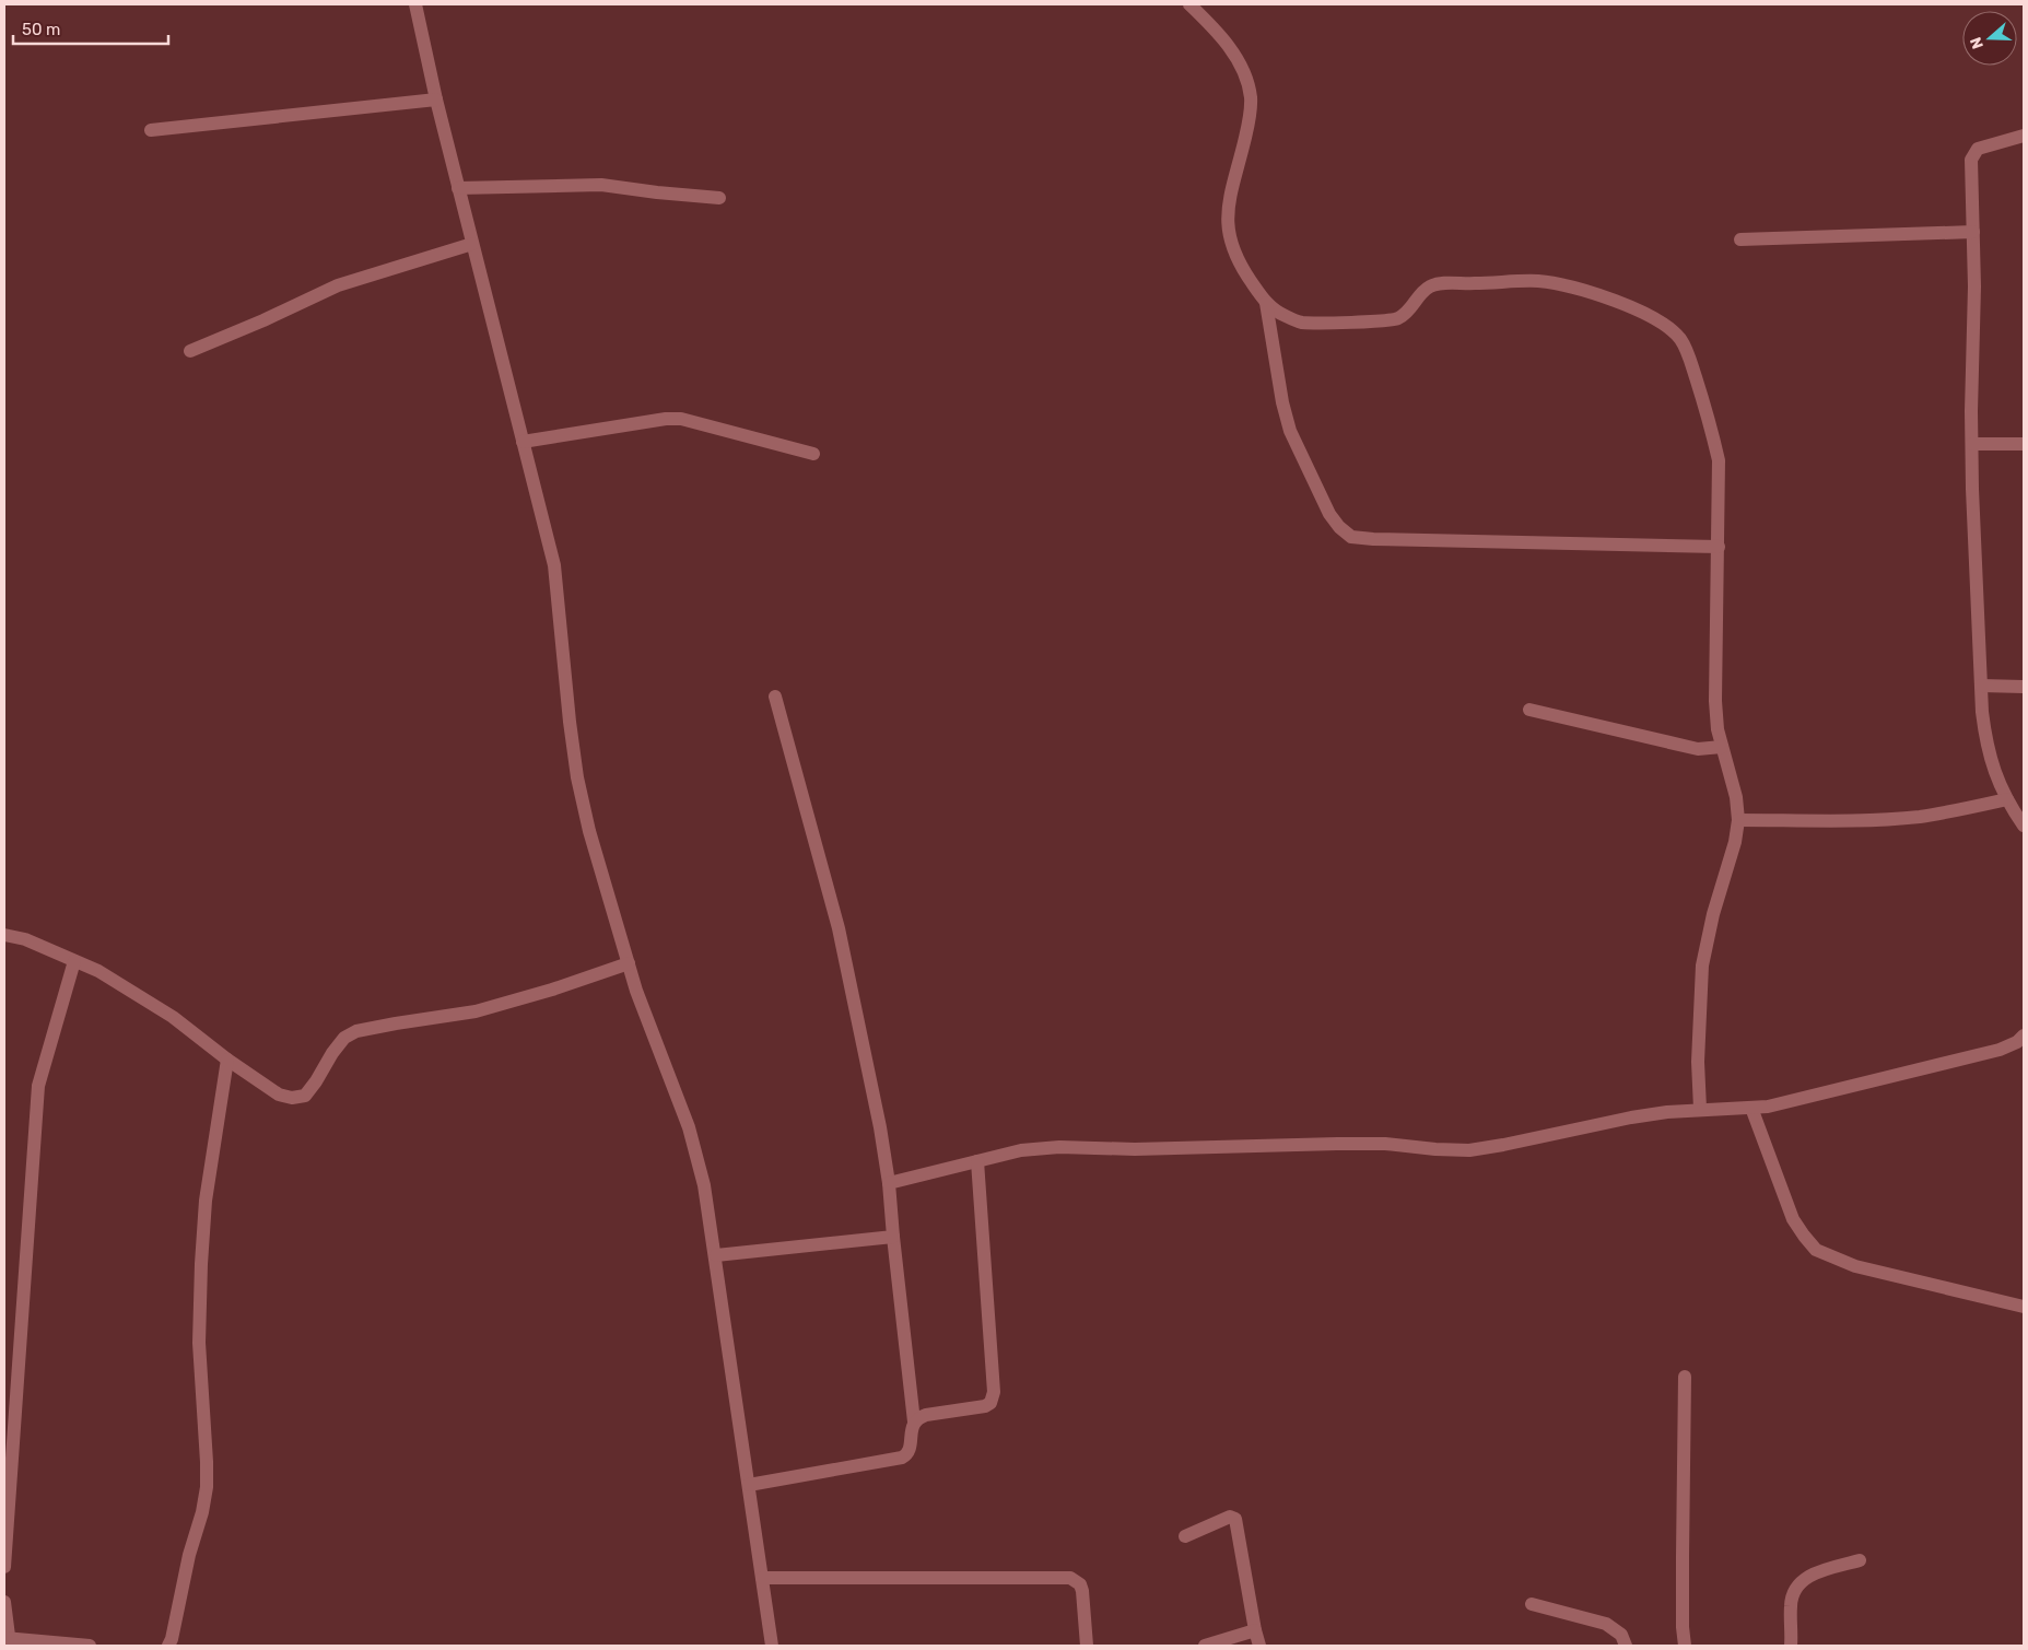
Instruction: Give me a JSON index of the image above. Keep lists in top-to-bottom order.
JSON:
{
  "scale_bar": "50 m",
  "north": "left"
}
